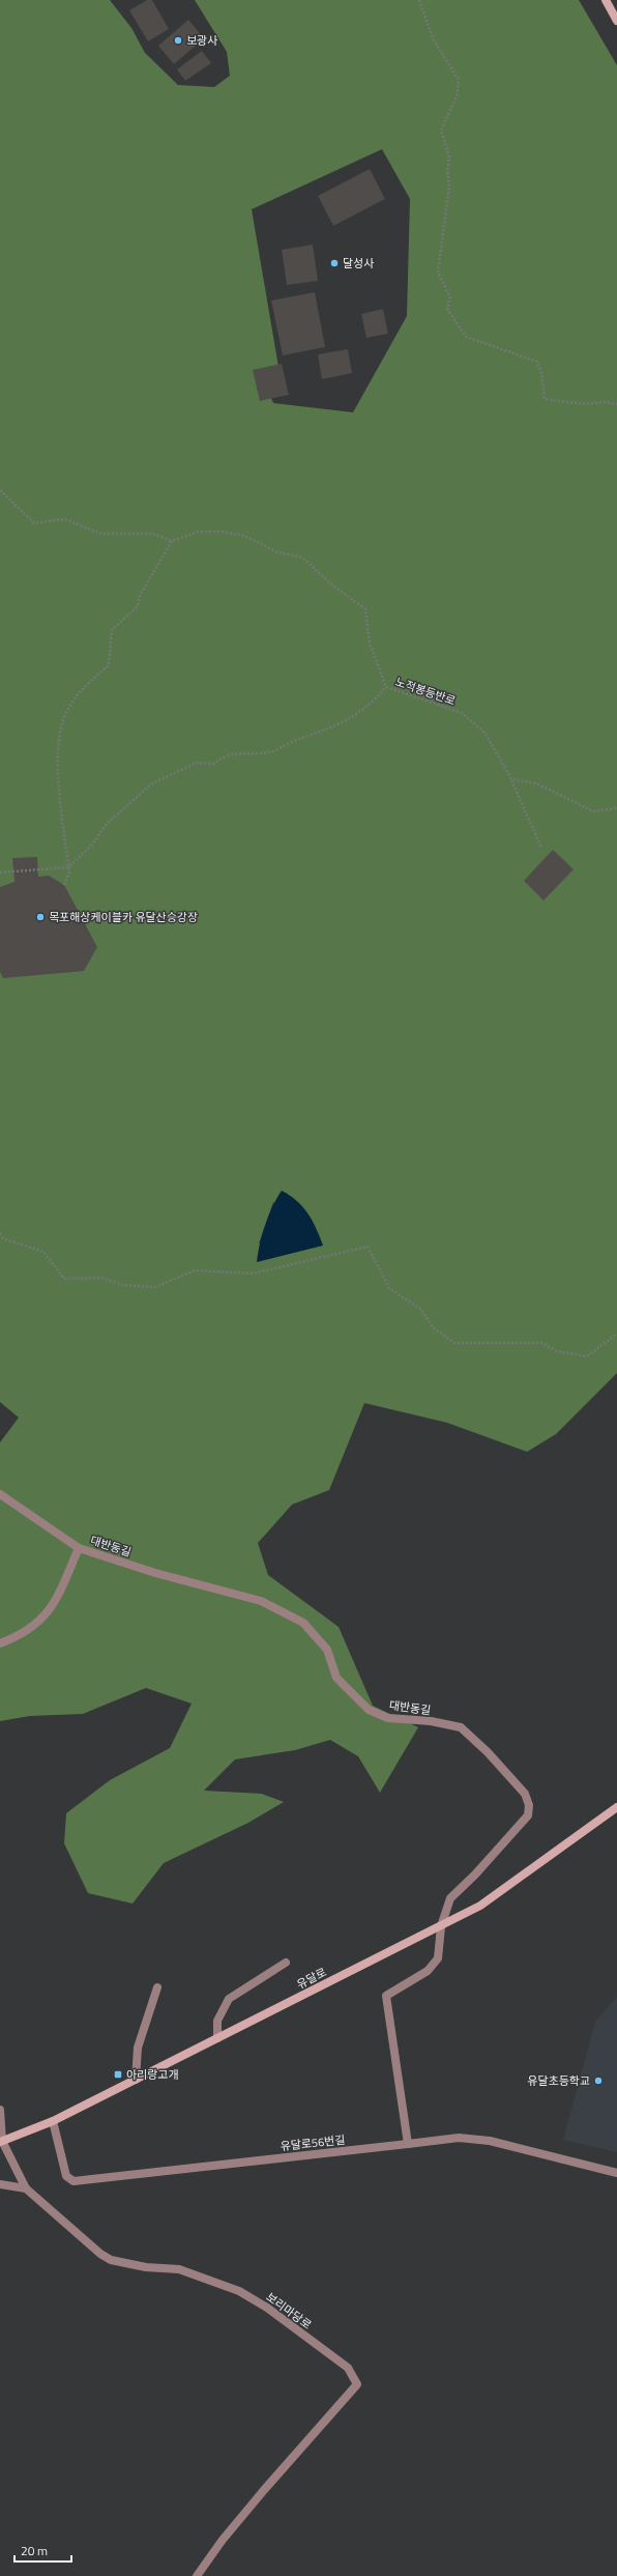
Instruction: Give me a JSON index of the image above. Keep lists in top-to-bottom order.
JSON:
{
  "streets": {
    "street": [
      "대반동길",
      "유달로",
      "유달로56번길",
      "보리마당로"
    ],
    "path": ["노적봉등반로"]
  },
  "crossings": [
    ["대반동길", "유달로"],
    ["유달로", "유달로56번길"],
    ["유달로", "보리마당로"]
  ],
  "places": {
    "other": [
      "보광사",
      "달성사",
      "목포해상케이블카 유달산승강장",
      "유달초등학교"
    ],
    "transit": ["아리랑고개"]
  },
  "scale_bar": "20 m"
}
